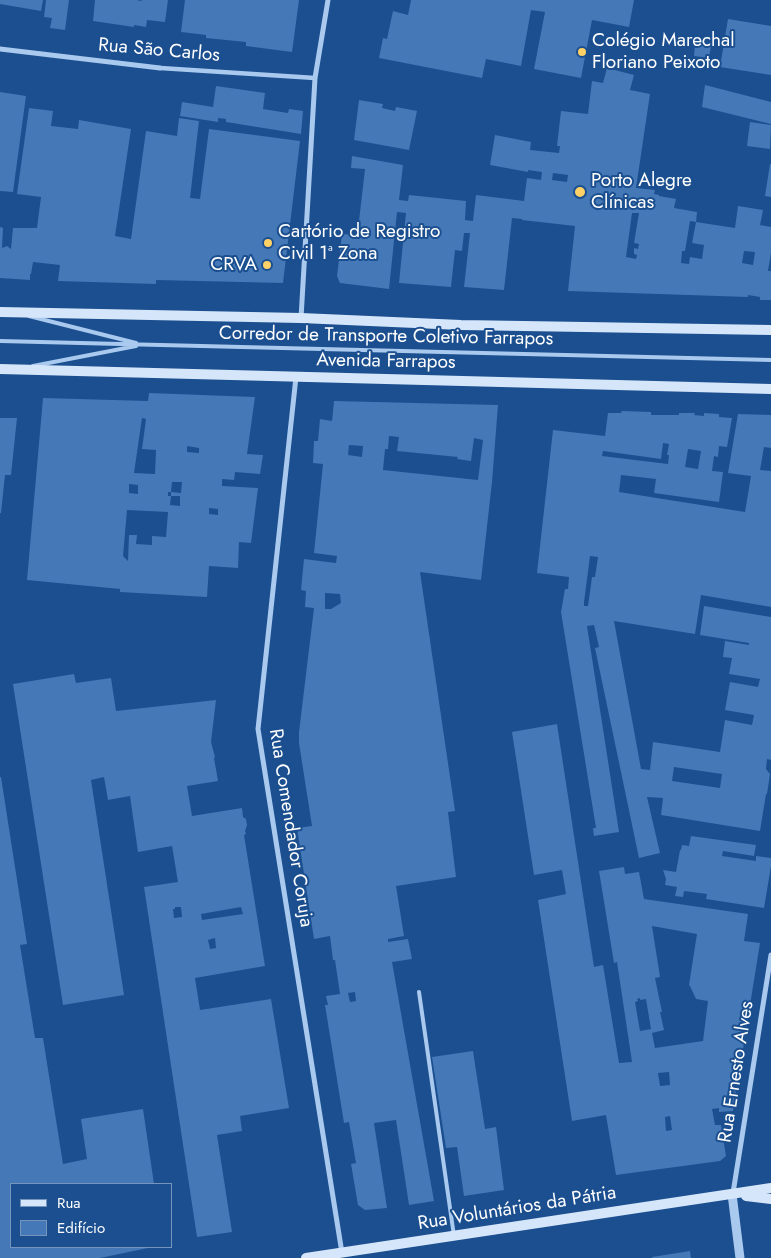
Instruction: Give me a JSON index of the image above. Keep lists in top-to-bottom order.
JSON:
{
  "streets": {
    "main road": ["Avenida Farrapos", "Rua Voluntários da Pátria"],
    "street": ["Rua São Carlos", "Rua Comendador Coruja", "Rua Ernesto Alves"],
    "lane": ["Corredor de Transporte Coletivo Farrapos"]
  },
  "crossings": [
    ["Avenida Farrapos", "Rua Comendador Coruja"],
    ["Rua Comendador Coruja", "Rua Voluntários da Pátria"],
    ["Rua Ernesto Alves", "Rua Voluntários da Pátria"]
  ],
  "places": [
    "Colégio Marechal Floriano Peixoto",
    "Porto Alegre Clínicas",
    "Cartório de Registro Civil 1ª Zona",
    "CRVA"
  ],
  "legend": ["Rua", "Edifício"]
}
